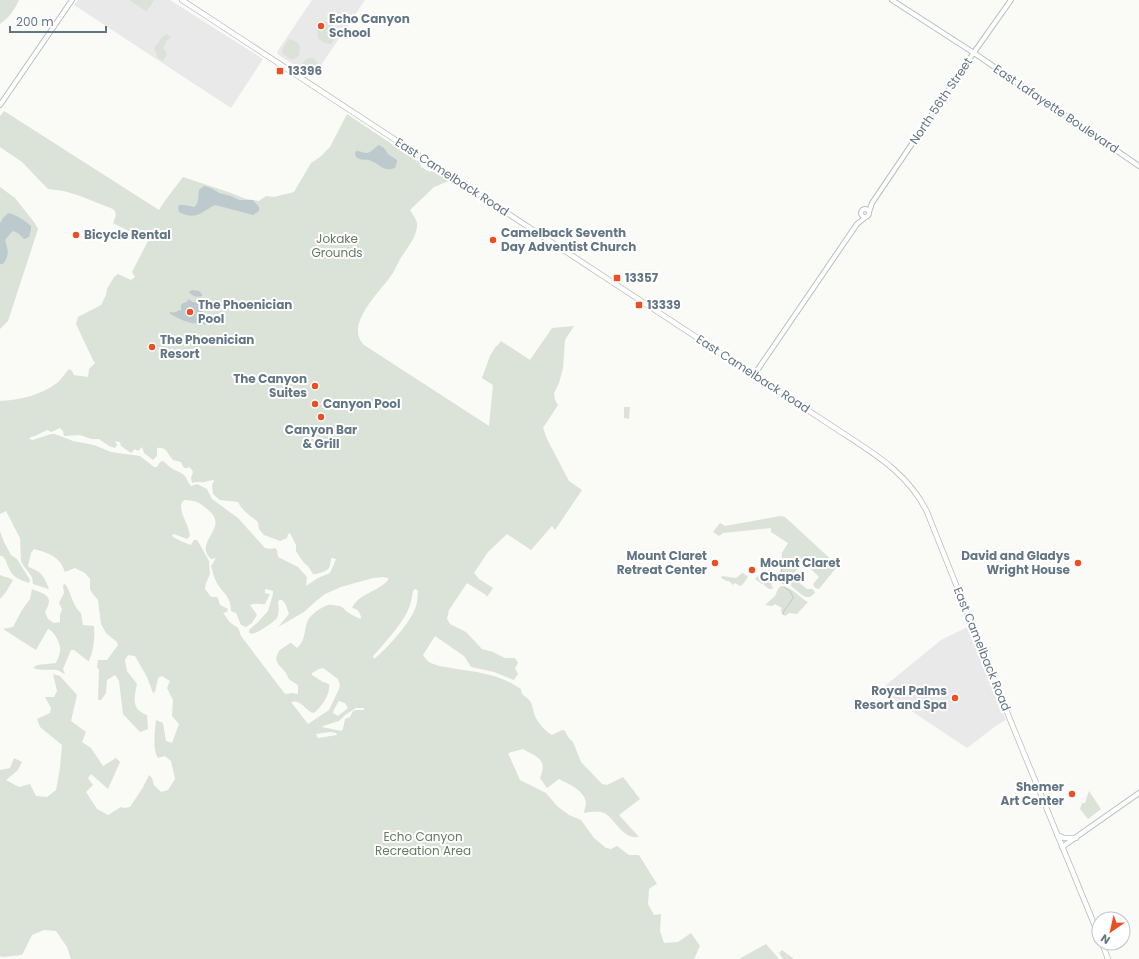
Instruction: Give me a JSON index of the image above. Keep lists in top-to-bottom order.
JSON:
{
  "streets": {
    "main road": ["East Camelback Road"],
    "street": ["North 56th Street", "East Lafayette Boulevard"]
  },
  "crossings": [
    ["North 56th Street", "East Lafayette Boulevard"],
    ["North 56th Street", "East Camelback Road"]
  ],
  "parks": ["Jokake Grounds", "Echo Canyon Recreation Area"],
  "places": {
    "other": [
      "Echo Canyon School",
      "Bicycle Rental",
      "Camelback Seventh Day Adventist Church",
      "The Phoenician Pool",
      "The Phoenician Resort",
      "The Canyon Suites",
      "Canyon Pool",
      "Canyon Bar & Grill",
      "Mount Claret Retreat Center",
      "David and Gladys Wright House",
      "Mount Claret Chapel",
      "Royal Palms Resort and Spa",
      "Shemer Art Center"
    ],
    "transit": ["13396", "13357", "13339"]
  },
  "scale_bar": "200 m",
  "north": "bottom left"
}
